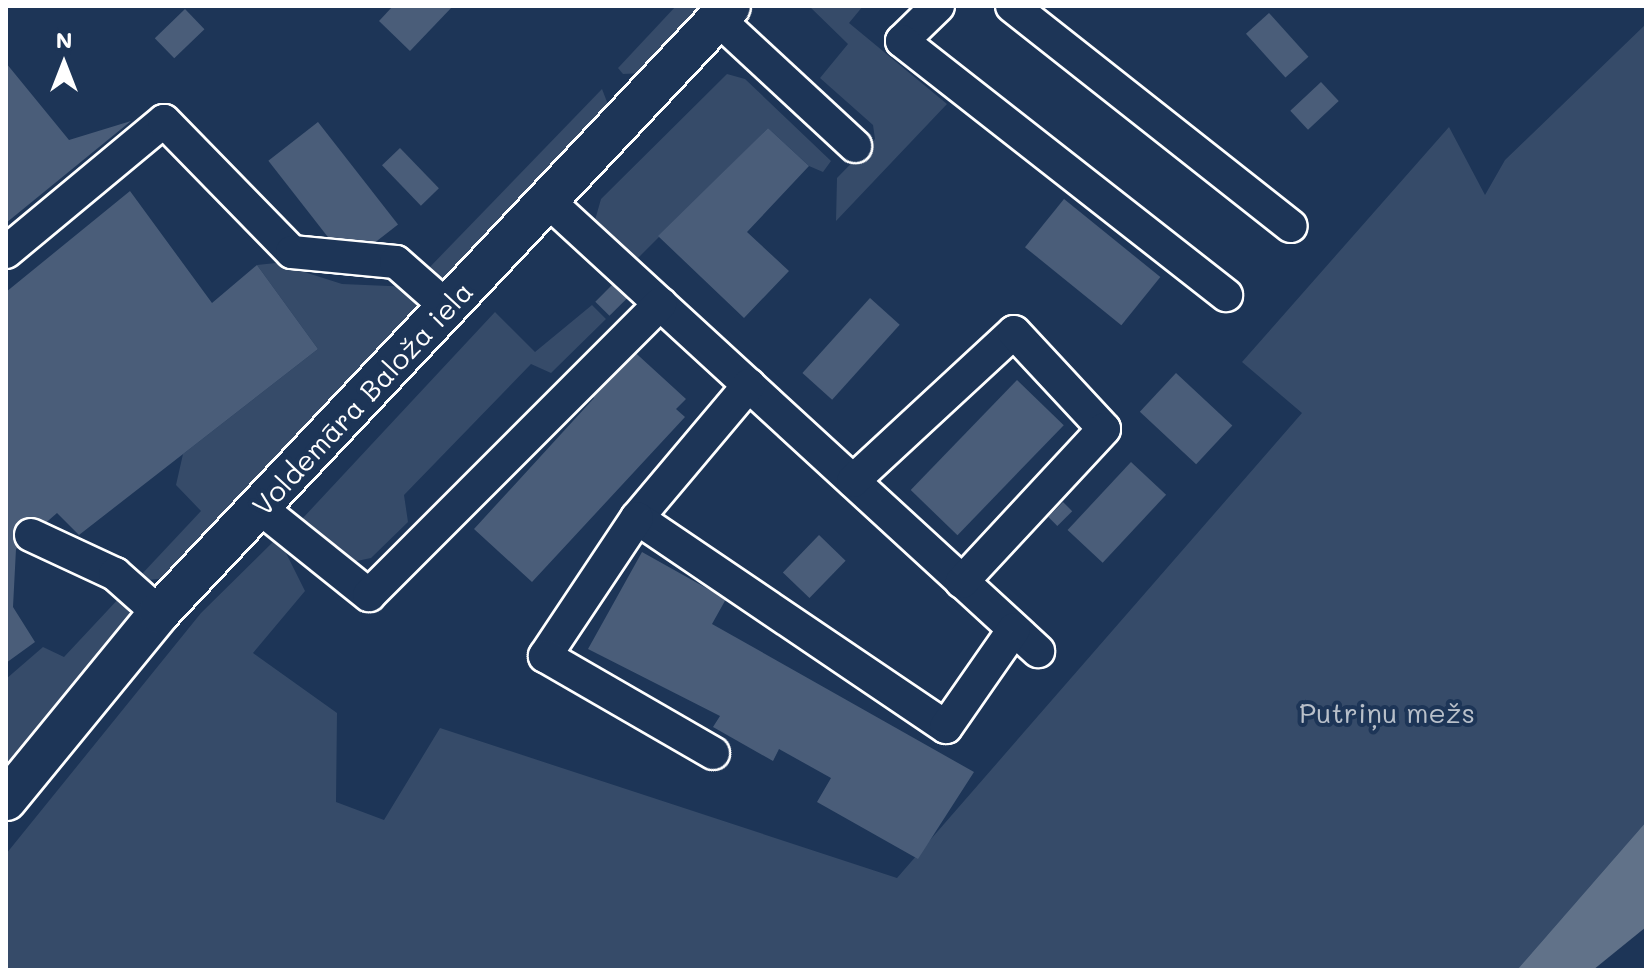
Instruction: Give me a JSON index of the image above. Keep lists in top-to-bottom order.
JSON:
{
  "streets": {
    "main road": ["Voldemāra Baloža iela"]
  },
  "parks": ["Putriņu mežs"],
  "north": "top"
}
